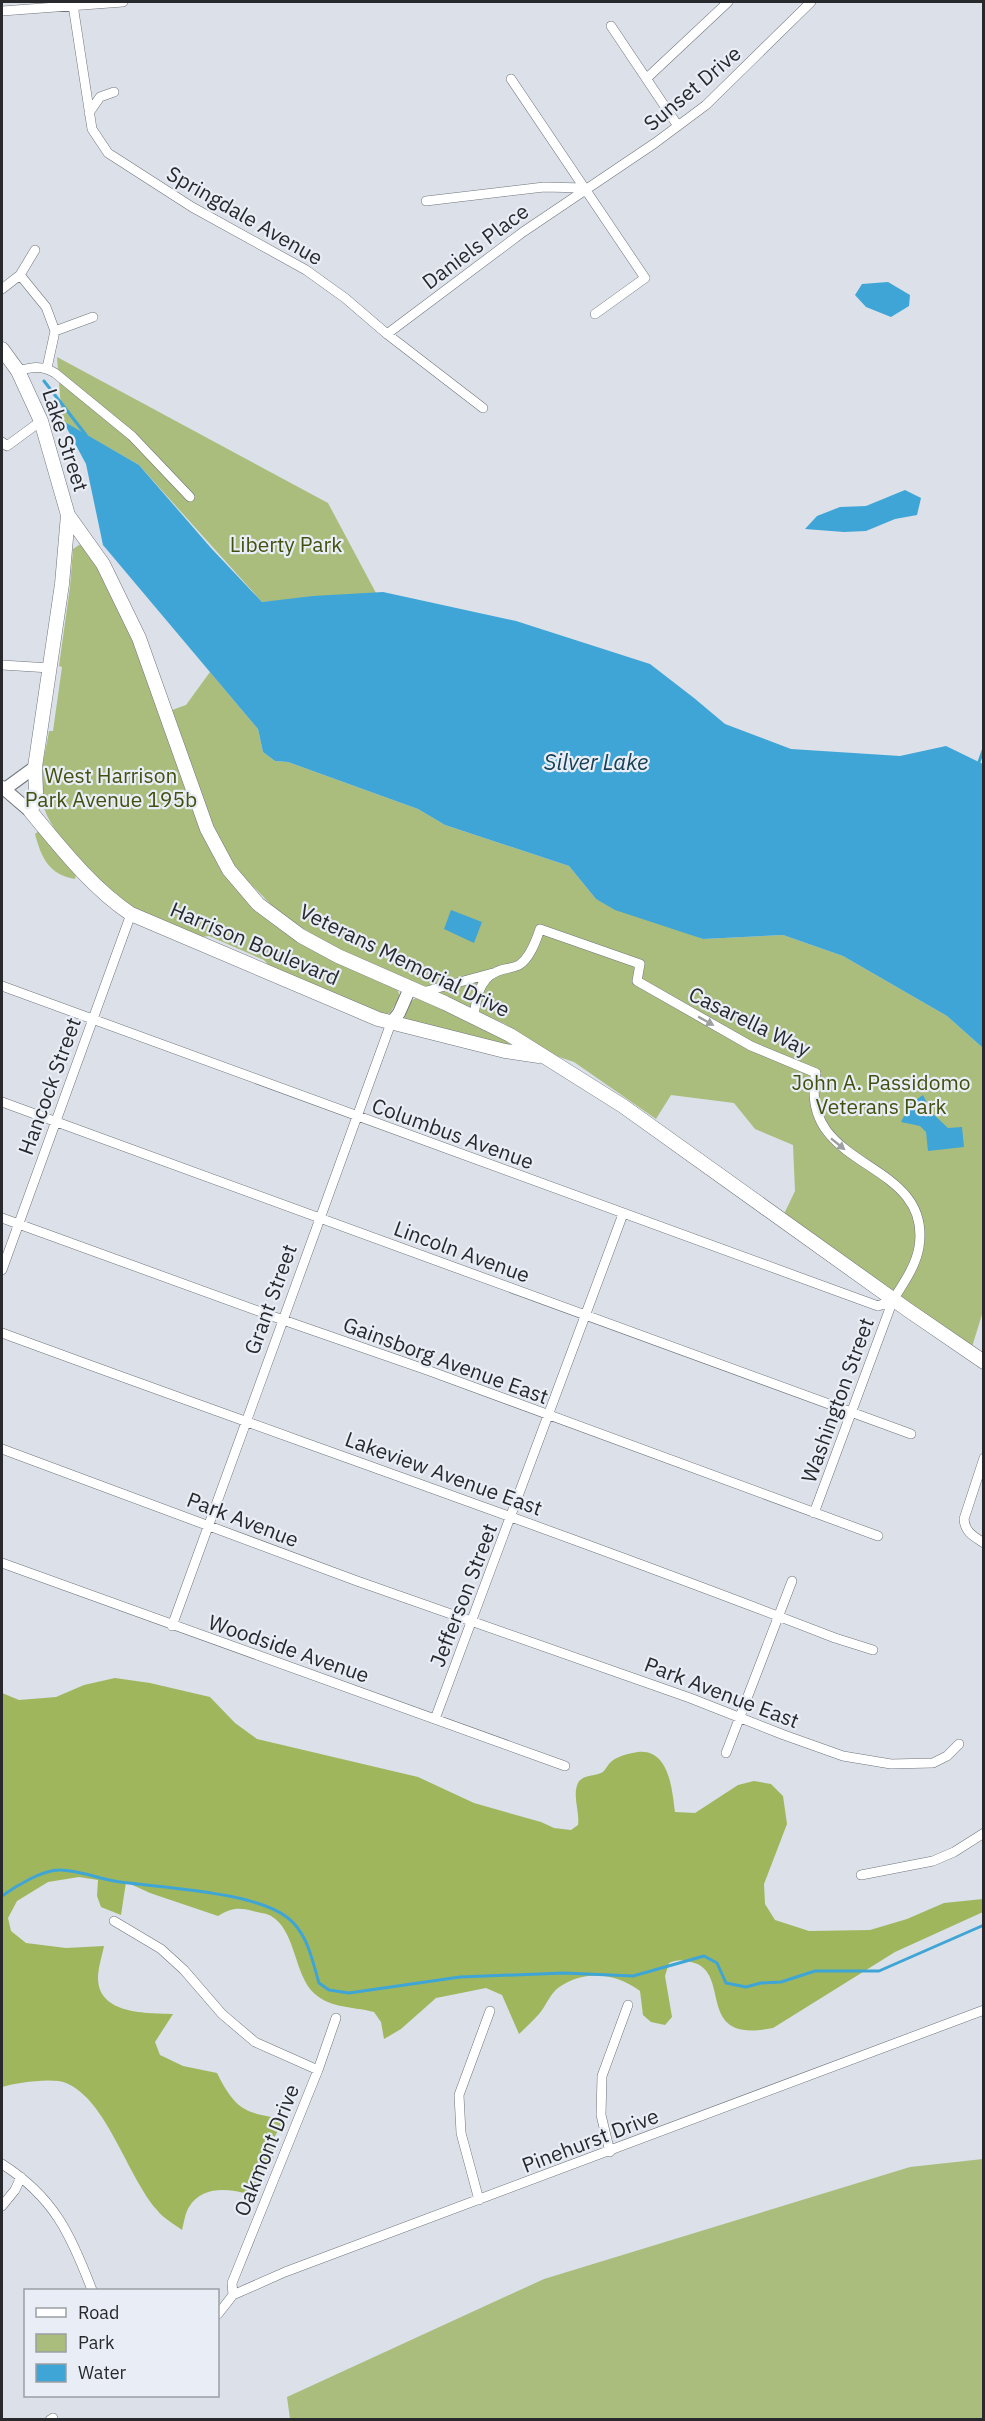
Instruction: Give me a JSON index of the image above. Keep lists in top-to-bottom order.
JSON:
{
  "streets": {
    "main road": ["Lake Street", "Harrison Boulevard", "Veterans Memorial Drive"],
    "street": [
      "Sunset Drive",
      "Springdale Avenue",
      "Daniels Place",
      "Casarella Way",
      "Hancock Street",
      "Columbus Avenue",
      "Lincoln Avenue",
      "Grant Street",
      "Gainsborg Avenue East",
      "Washington Street",
      "Lakeview Avenue East",
      "Park Avenue",
      "Jefferson Street",
      "Woodside Avenue",
      "Park Avenue East",
      "Pinehurst Drive",
      "Oakmont Drive"
    ]
  },
  "crossings": [
    ["Sunset Drive", "Daniels Place"],
    ["Springdale Avenue", "Daniels Place"],
    ["Lake Street", "Veterans Memorial Drive"],
    ["Harrison Boulevard", "Veterans Memorial Drive"],
    ["Harrison Boulevard", "Hancock Street"],
    ["Harrison Boulevard", "Grant Street"],
    ["Veterans Memorial Drive", "Casarella Way"],
    ["Veterans Memorial Drive", "Columbus Avenue"],
    ["Veterans Memorial Drive", "Grant Street"],
    ["Veterans Memorial Drive", "Washington Street"],
    ["Casarella Way", "Columbus Avenue"],
    ["Casarella Way", "Washington Street"],
    ["Hancock Street", "Columbus Avenue"],
    ["Hancock Street", "Lincoln Avenue"],
    ["Hancock Street", "Gainsborg Avenue East"],
    ["Columbus Avenue", "Grant Street"],
    ["Columbus Avenue", "Washington Street"],
    ["Columbus Avenue", "Jefferson Street"],
    ["Lincoln Avenue", "Grant Street"],
    ["Lincoln Avenue", "Washington Street"],
    ["Lincoln Avenue", "Jefferson Street"],
    ["Grant Street", "Gainsborg Avenue East"],
    ["Grant Street", "Lakeview Avenue East"],
    ["Grant Street", "Park Avenue"],
    ["Grant Street", "Woodside Avenue"],
    ["Gainsborg Avenue East", "Washington Street"],
    ["Gainsborg Avenue East", "Jefferson Street"],
    ["Lakeview Avenue East", "Jefferson Street"],
    ["Park Avenue", "Jefferson Street"],
    ["Park Avenue", "Park Avenue East"],
    ["Jefferson Street", "Woodside Avenue"],
    ["Jefferson Street", "Park Avenue East"],
    ["Pinehurst Drive", "Oakmont Drive"]
  ],
  "water": ["Silver Lake"],
  "parks": ["Liberty Park", "West Harrison Park Avenue 195b", "John A. Passidomo Veterans Park"],
  "legend": ["Road", "Park", "Water"]
}
